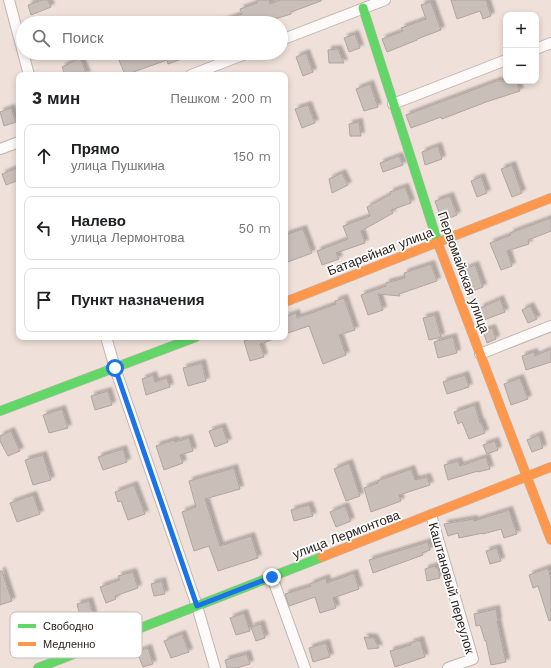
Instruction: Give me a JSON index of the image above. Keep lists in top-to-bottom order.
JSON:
{
  "streets": {
    "street": [
      "Батарейная улица",
      "Первомайская улица",
      "улица Лермонтова",
      "Каштановый переулок"
    ]
  },
  "crossings": [
    ["Батарейная улица", "Первомайская улица"],
    ["Первомайская улица", "улица Лермонтова"],
    ["улица Лермонтова", "Каштановый переулок"]
  ],
  "legend": ["Свободно", "Медленно"],
  "page": {
    "map_buttons": ["+", "−"],
    "search": "Поиск",
    "heading": ["3 мин", "Пешком · 200 m"],
    "list": [
      ["Прямо", "улица Пушкина", "150 m"],
      ["Налево", "улица Лермонтова", "50 m"],
      "Пункт назначения"
    ]
  }
}
